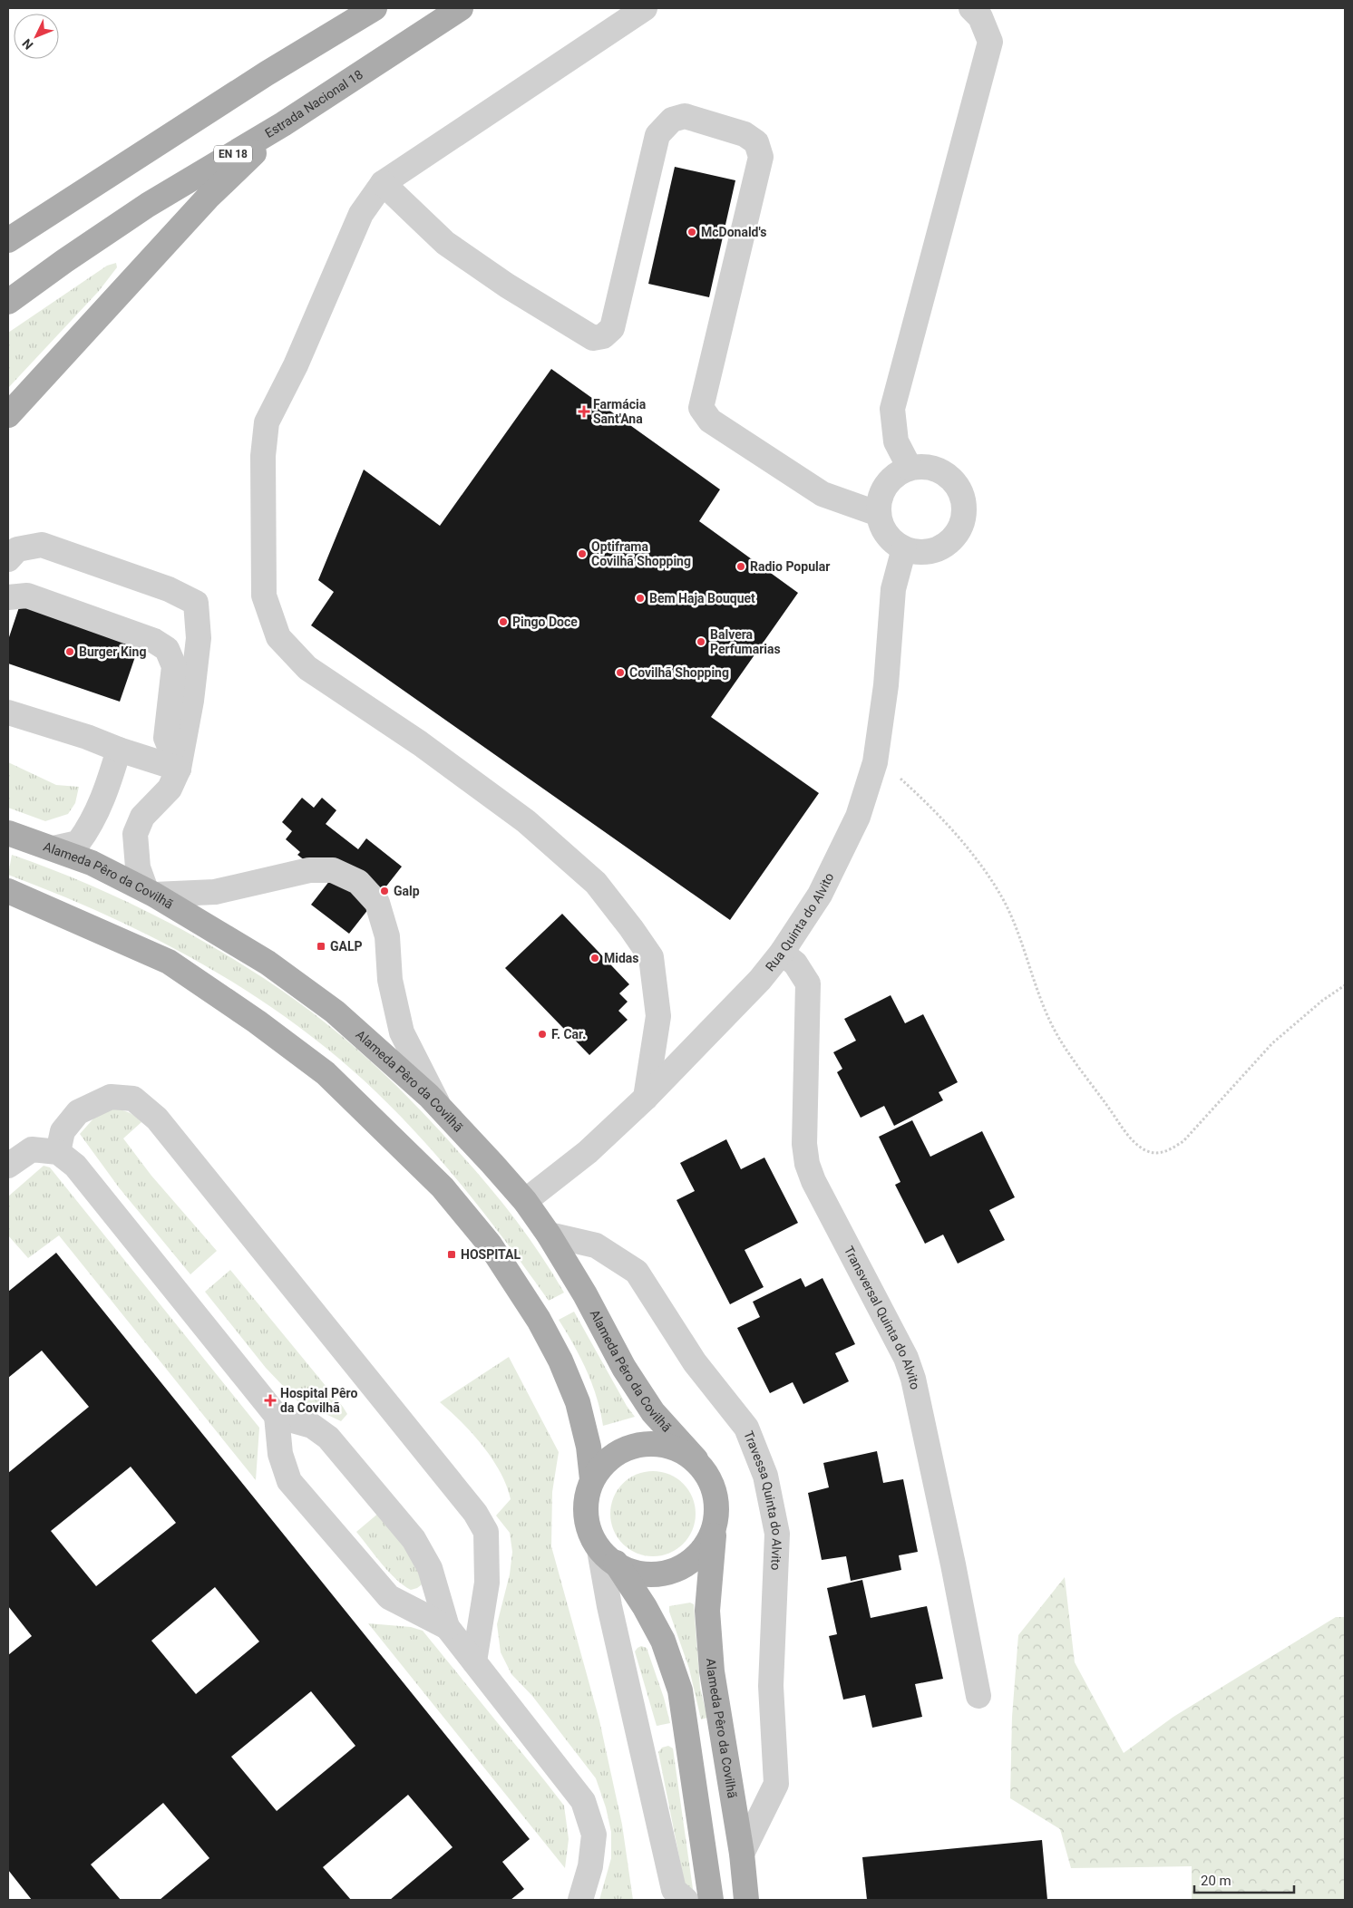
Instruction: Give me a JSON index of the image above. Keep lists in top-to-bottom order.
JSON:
{
  "streets": {
    "main road": ["Estrada Nacional 18", "EN 18", "Alameda Pêro da Covilhã"],
    "street": ["Rua Quinta do Alvito", "Transversal Quinta do Alvito", "Travessa Quinta do Alvito"]
  },
  "crossings": [
    ["Alameda Pêro da Covilhã", "Rua Quinta do Alvito"],
    ["Alameda Pêro da Covilhã", "Travessa Quinta do Alvito"],
    ["Rua Quinta do Alvito", "Transversal Quinta do Alvito"]
  ],
  "places": {
    "other": [
      "McDonald's",
      "Optiframa Covilhã Shopping",
      "Radio Popular",
      "Bem Haja Bouquet",
      "Pingo Doce",
      "Balvera Perfumarias",
      "Burger King",
      "Covilhã Shopping",
      "Galp",
      "Midas",
      "F. Car."
    ],
    "health": ["Farmácia Sant'Ana", "Hospital Pêro da Covilhã"],
    "transit": ["GALP", "HOSPITAL"]
  },
  "scale_bar": "20 m",
  "north": "bottom left"
}
